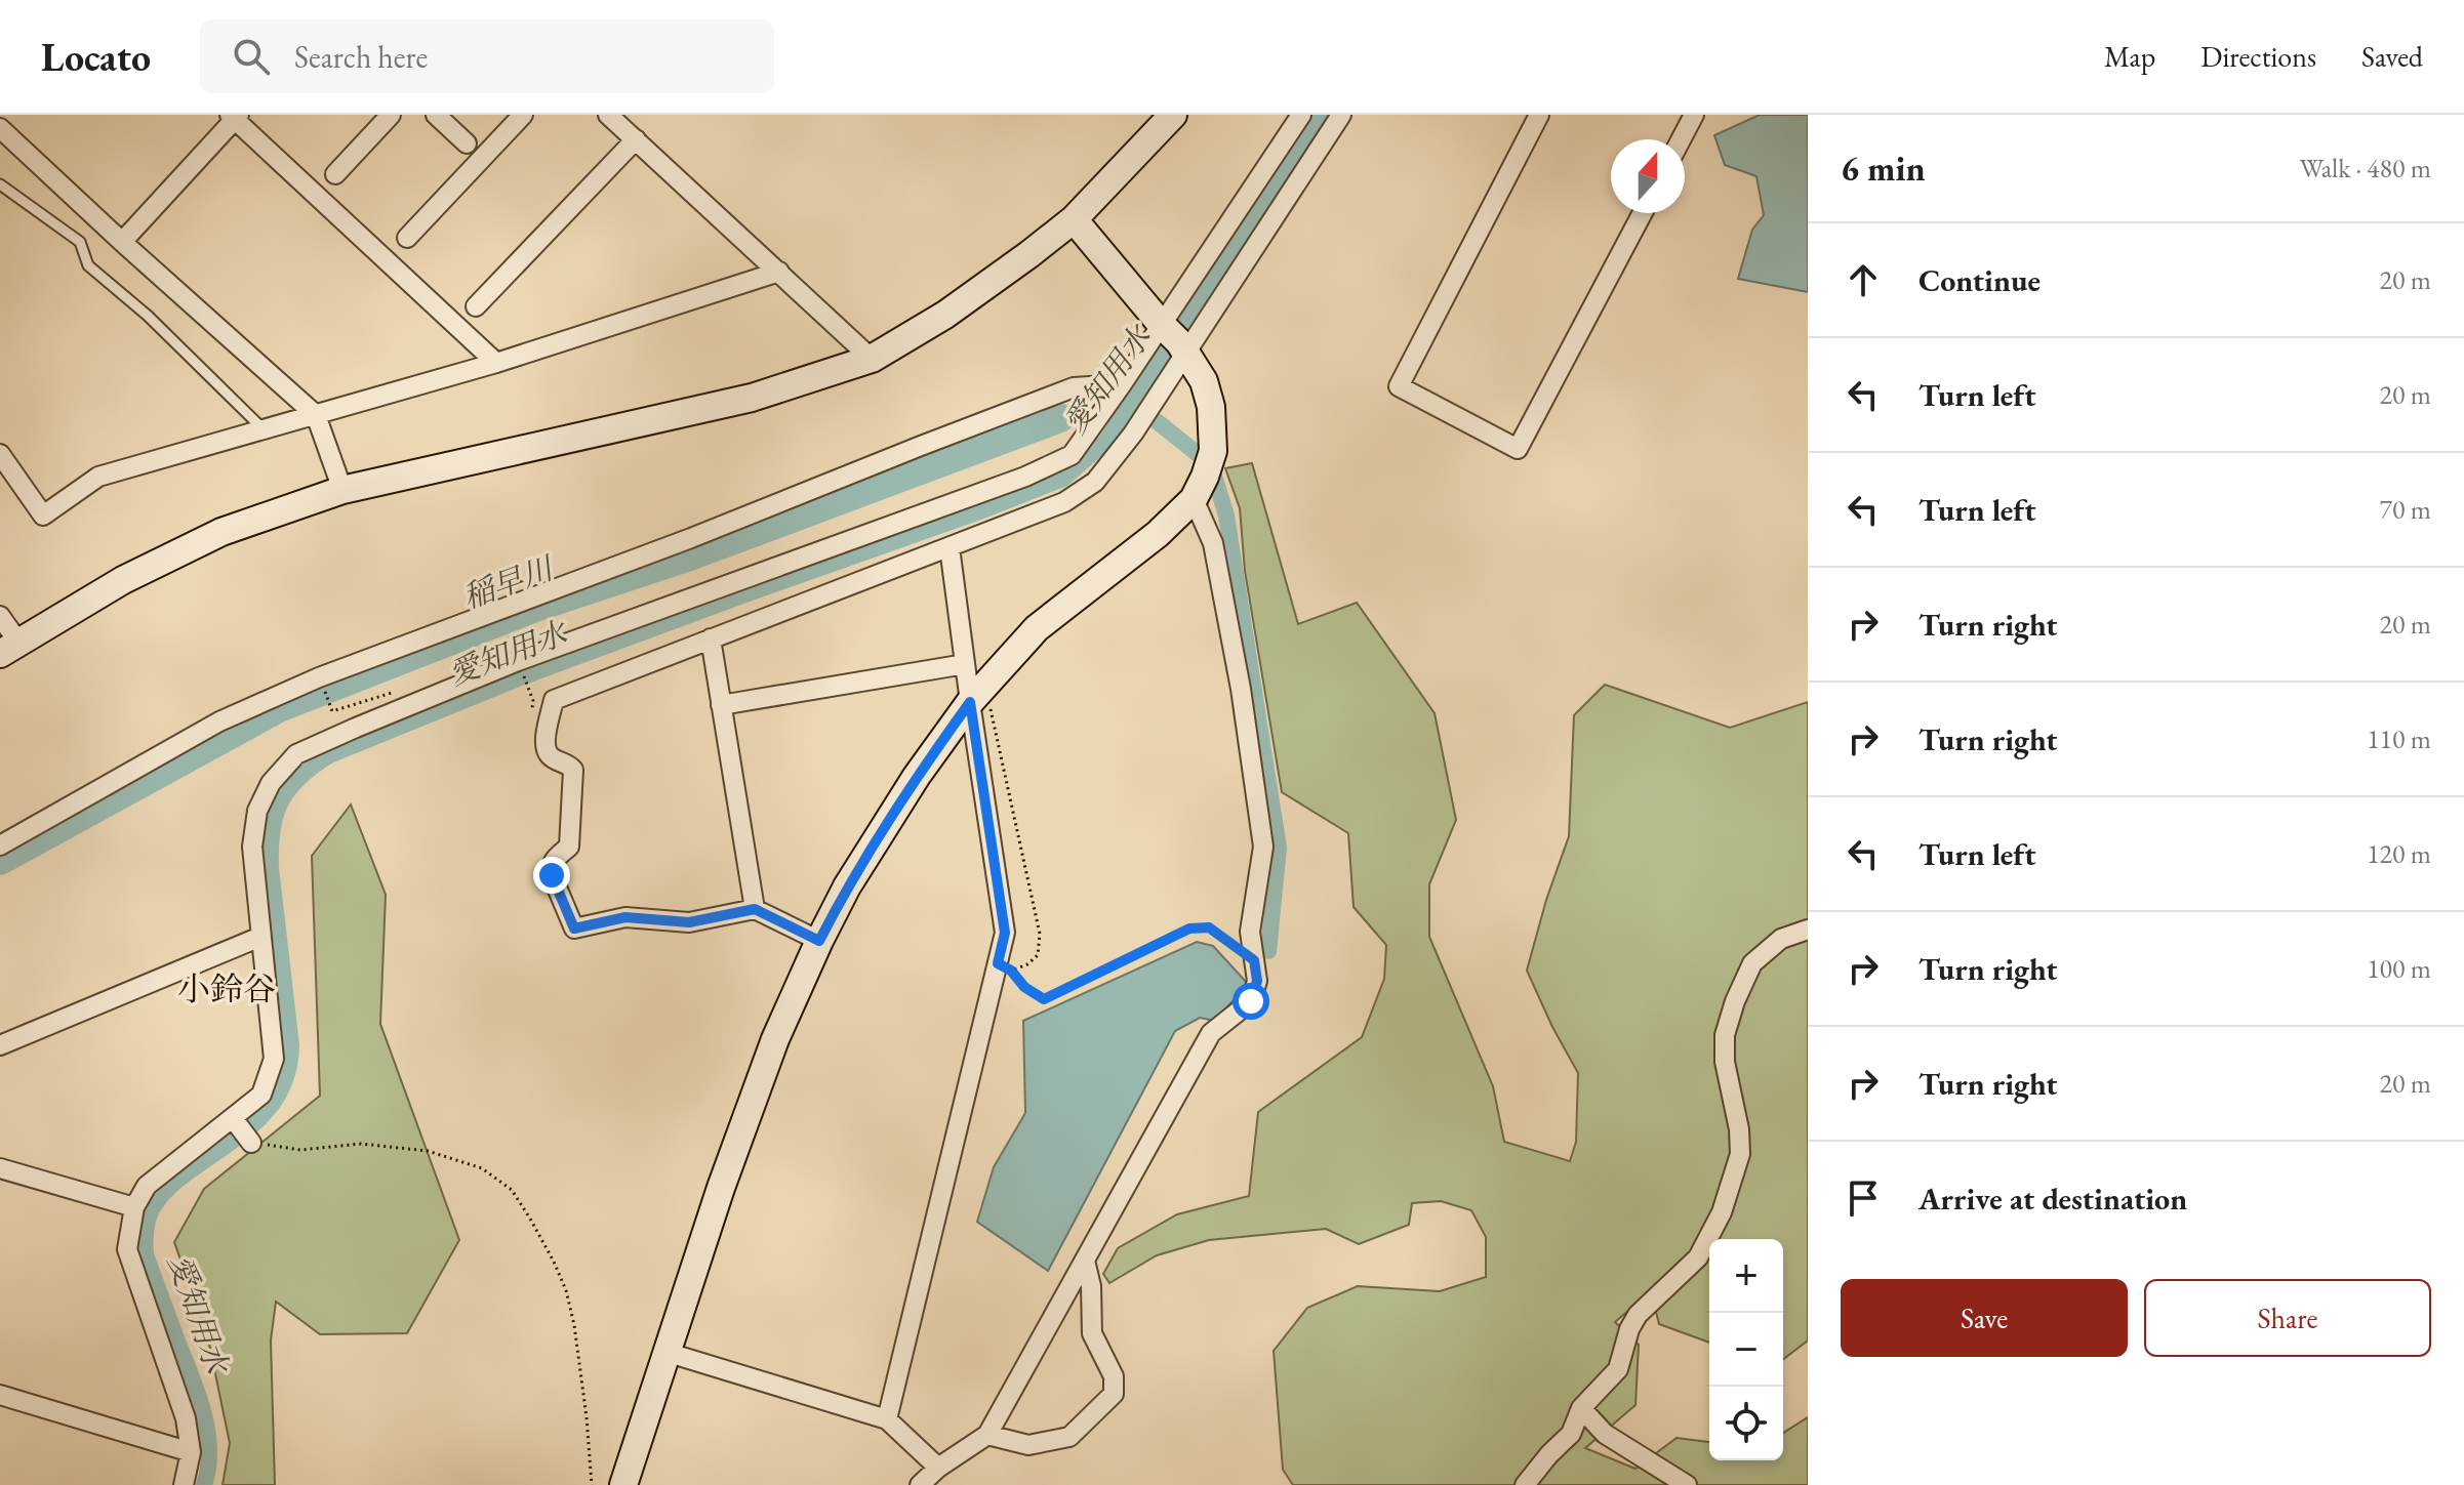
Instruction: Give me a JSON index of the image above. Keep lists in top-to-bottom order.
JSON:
{
  "districts": ["小鈴谷"],
  "water": ["愛知用水", "稲早川"],
  "north": "top",
  "page": {
    "header": "Locato",
    "search": "Search here",
    "nav": ["Map", "Directions", "Saved"],
    "heading": ["6 min", "Walk · 480 m"],
    "list": [
      ["Continue", "20 m"],
      ["Turn left", "20 m"],
      ["Turn left", "70 m"],
      ["Turn right", "20 m"],
      ["Turn right", "110 m"],
      ["Turn left", "120 m"],
      ["Turn right", "100 m"],
      ["Turn right", "20 m"],
      "Arrive at destination"
    ],
    "map_buttons": ["+", "−"],
    "buttons": ["Save", "Share"]
  }
}
